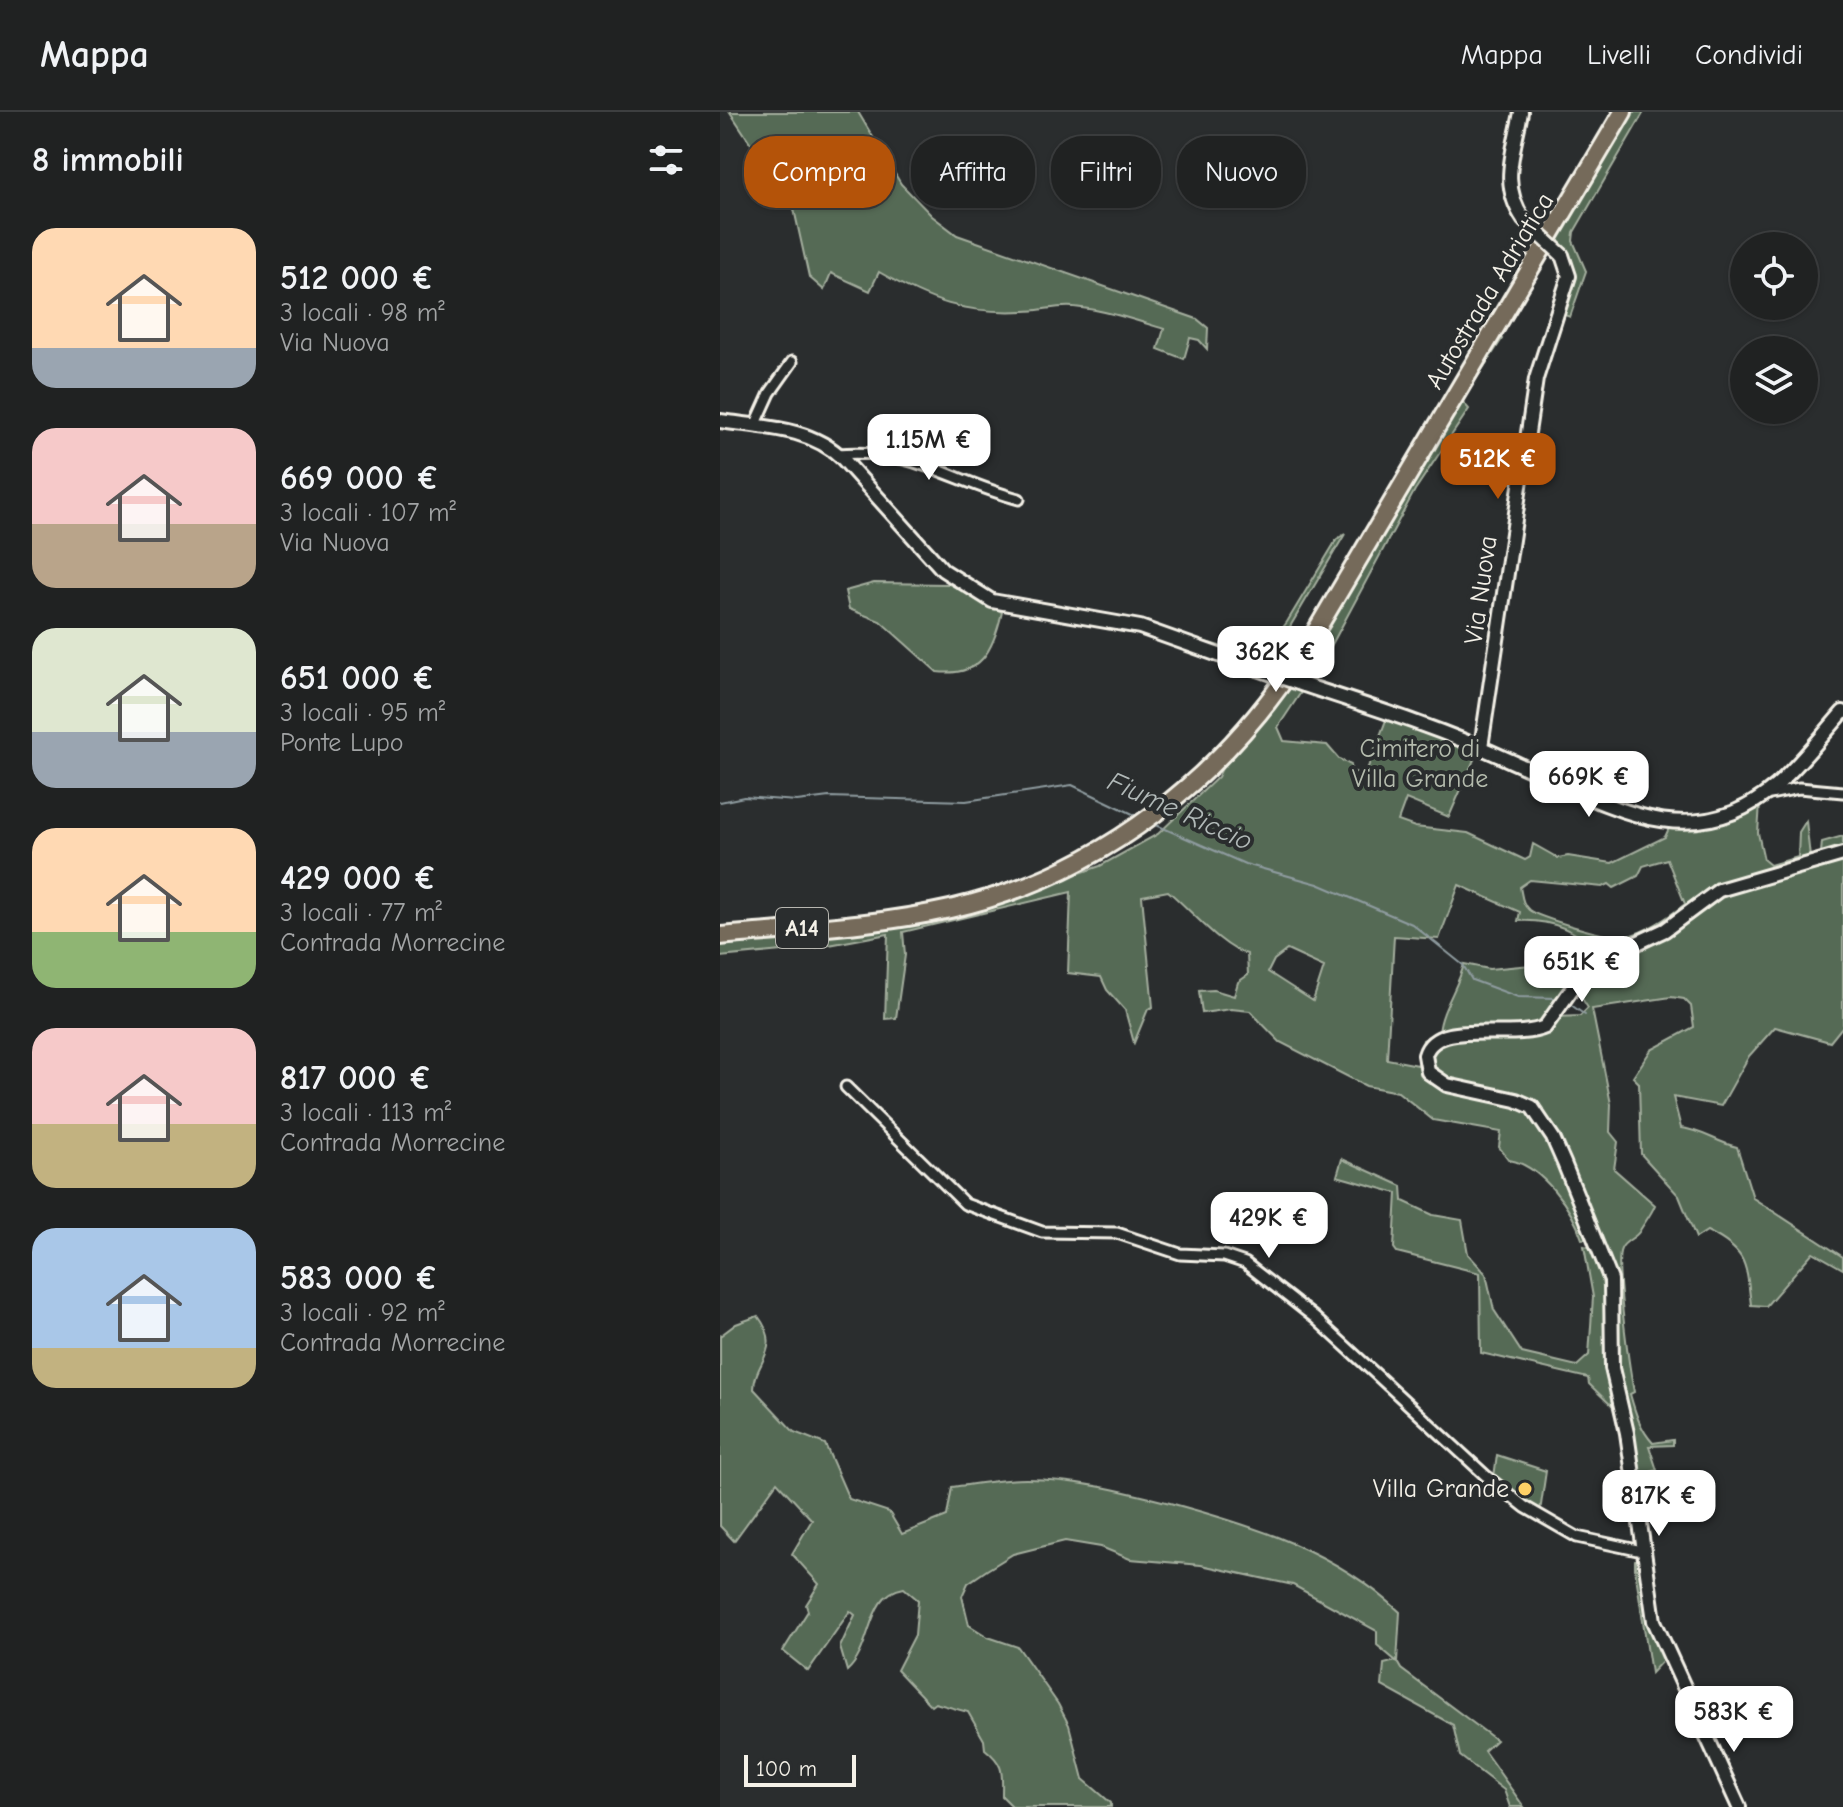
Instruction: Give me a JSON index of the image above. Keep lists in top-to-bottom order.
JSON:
{
  "streets": {
    "highway": ["Autostrada Adriatica", "A14"],
    "street": ["Via Nuova"]
  },
  "water": ["Fiume Riccio"],
  "parks": ["Cimitero di Villa Grande"],
  "places": ["Villa Grande"],
  "scale_bar": "100 m",
  "page": {
    "header": "Mappa",
    "nav": ["Mappa", "Livelli", "Condividi"],
    "heading": "8 immobili",
    "chip": [
      "Compra",
      "Affitta",
      "Filtri",
      "Nuovo"
    ],
    "list": [
      {
        "name": "512 000 €",
        "note": "3 locali · 98 m² · Via Nuova"
      },
      {
        "name": "669 000 €",
        "note": "3 locali · 107 m² · Via Nuova"
      },
      {
        "name": "651 000 €",
        "note": "3 locali · 95 m² · Ponte Lupo"
      },
      {
        "name": "429 000 €",
        "note": "3 locali · 77 m² · Contrada Morrecine"
      },
      {
        "name": "817 000 €",
        "note": "3 locali · 113 m² · Contrada Morrecine"
      },
      {
        "name": "583 000 €",
        "note": "3 locali · 92 m² · Contrada Morrecine"
      }
    ],
    "price": [
      "1.15M €",
      "512K €",
      "362K €",
      "669K €",
      "651K €",
      "429K €",
      "817K €",
      "583K €"
    ],
    "scale": "100 m"
  }
}
